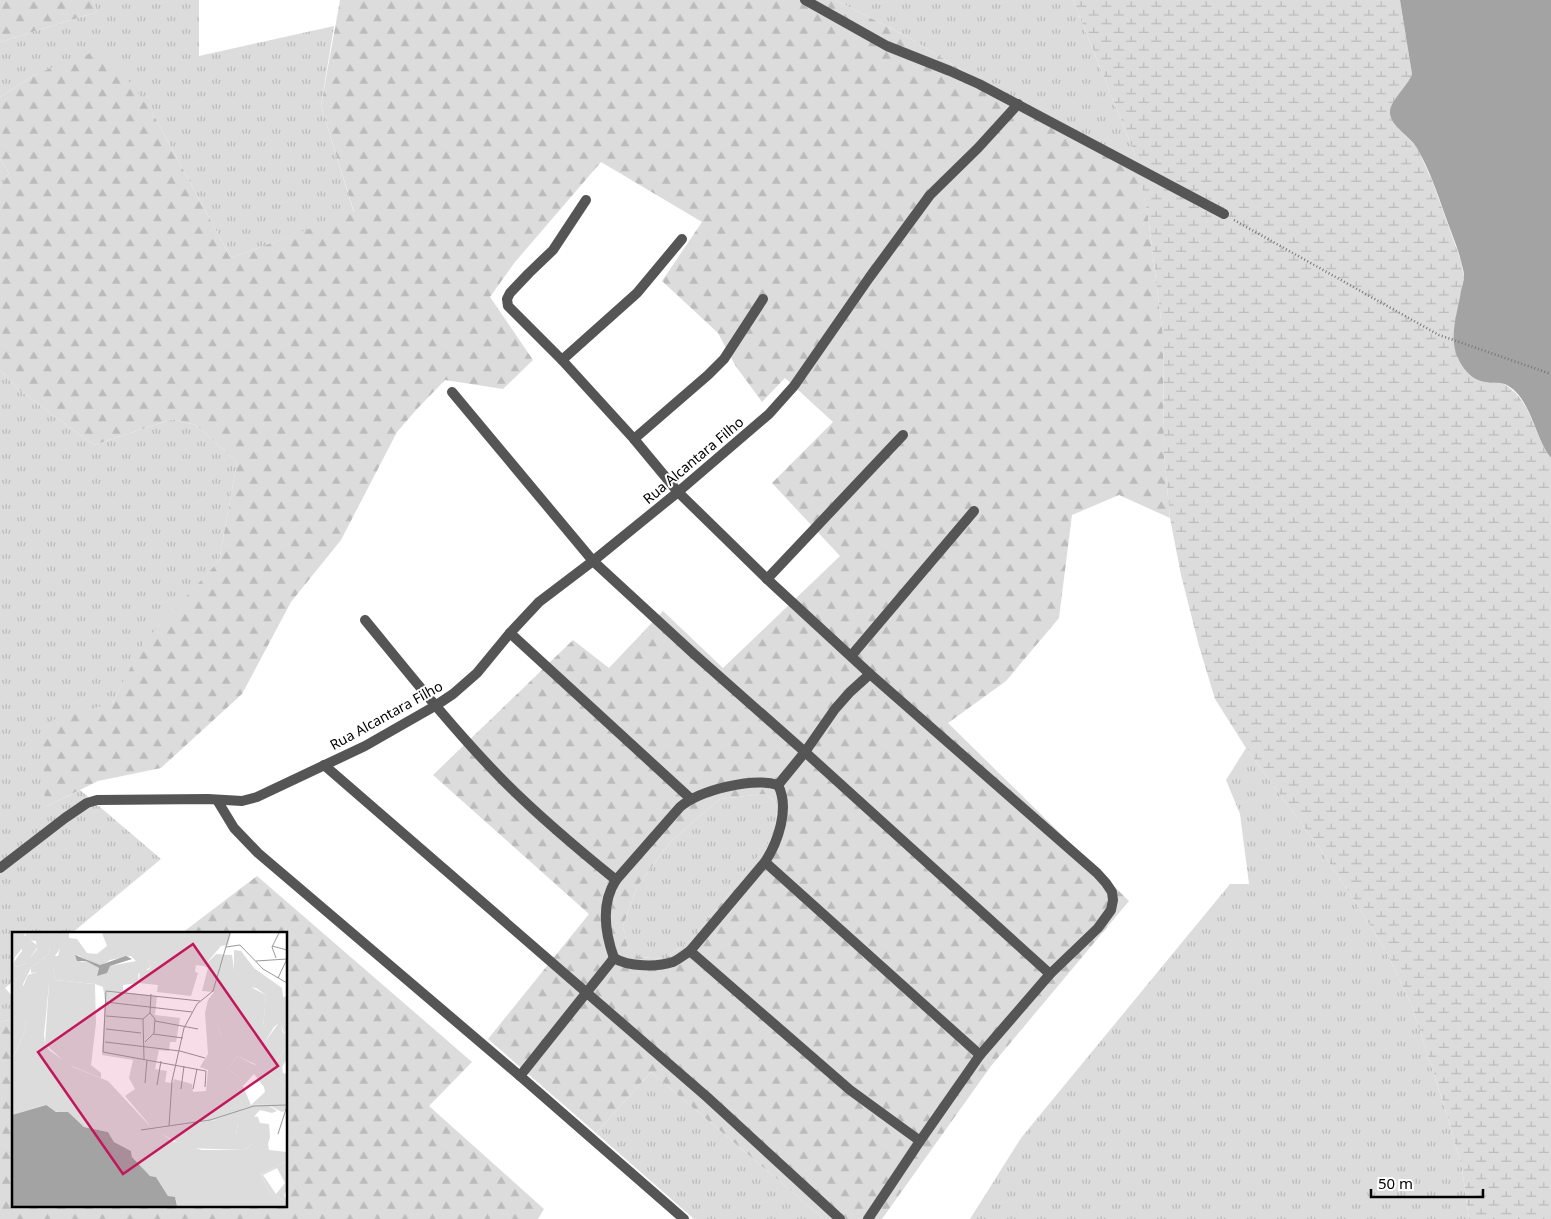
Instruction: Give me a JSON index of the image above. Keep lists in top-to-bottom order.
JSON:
{
  "streets": {
    "street": ["Rua Alcantara Filho"]
  },
  "scale_bar": "50 m"
}
